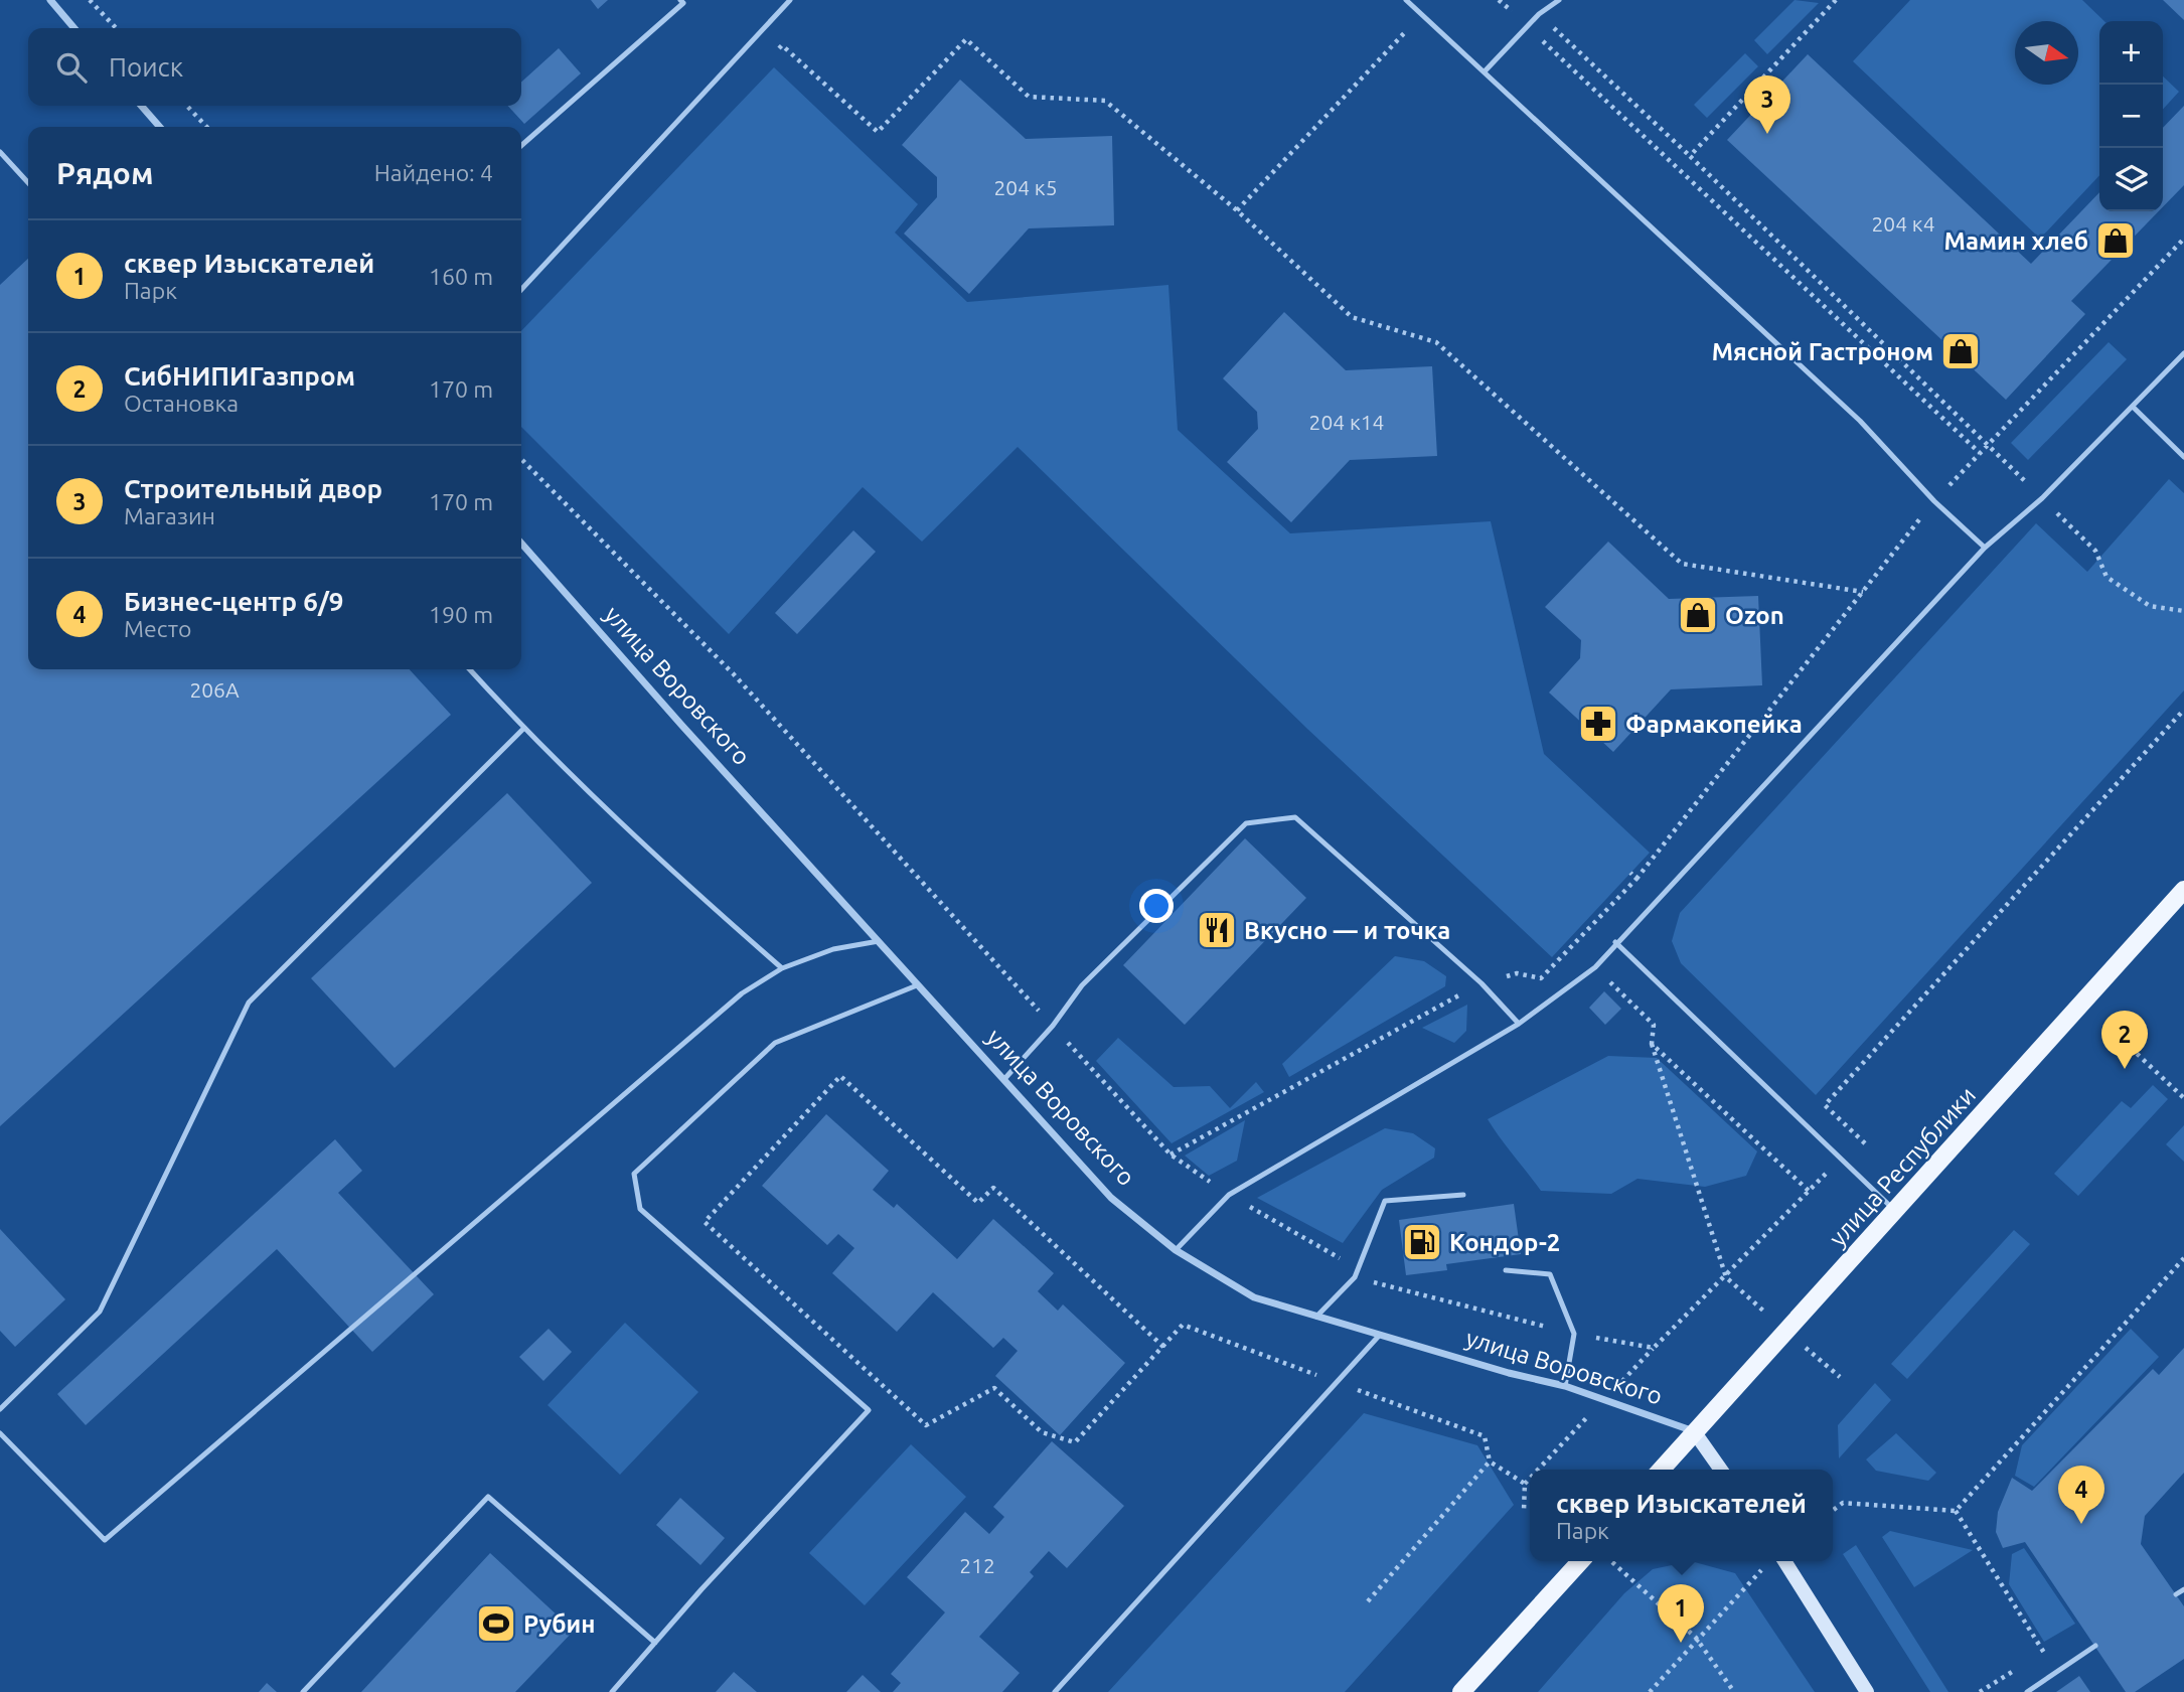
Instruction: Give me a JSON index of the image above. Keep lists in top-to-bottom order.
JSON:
{
  "streets": {
    "main road": ["улица Республики"],
    "street": ["улица Воровского"]
  },
  "crossings": [
    ["улица Воровского", "улица Республики"]
  ],
  "places": {
    "shop": ["Мамин хлеб", "Мясной Гастроном", "Ozon"],
    "pharmacy": ["Фармакопейка"],
    "restaurant": ["Вкусно — и точка"],
    "fuel station": ["Кондор-2"],
    "sports": ["Рубин"]
  },
  "house_numbers": [
    "204 к5",
    "204 к4",
    "204 к14",
    "206А",
    "212"
  ],
  "north": "right",
  "page": {
    "map_buttons": ["+", "−"],
    "search": "Поиск",
    "pins": [
      "3",
      "2",
      "4",
      "1"
    ],
    "heading": ["Рядом", "Найдено: 4"],
    "list": [
      {
        "mark": "1",
        "name": "сквер Изыскателей",
        "note": "Парк",
        "value": "160 m"
      },
      {
        "mark": "2",
        "name": "СибНИПИГазпром",
        "note": "Остановка",
        "value": "170 m"
      },
      {
        "mark": "3",
        "name": "Строительный двор",
        "note": "Магазин",
        "value": "170 m"
      },
      {
        "mark": "4",
        "name": "Бизнес-центр 6/9",
        "note": "Место",
        "value": "190 m"
      }
    ],
    "popup": ["сквер Изыскателей", "Парк"]
  }
}
